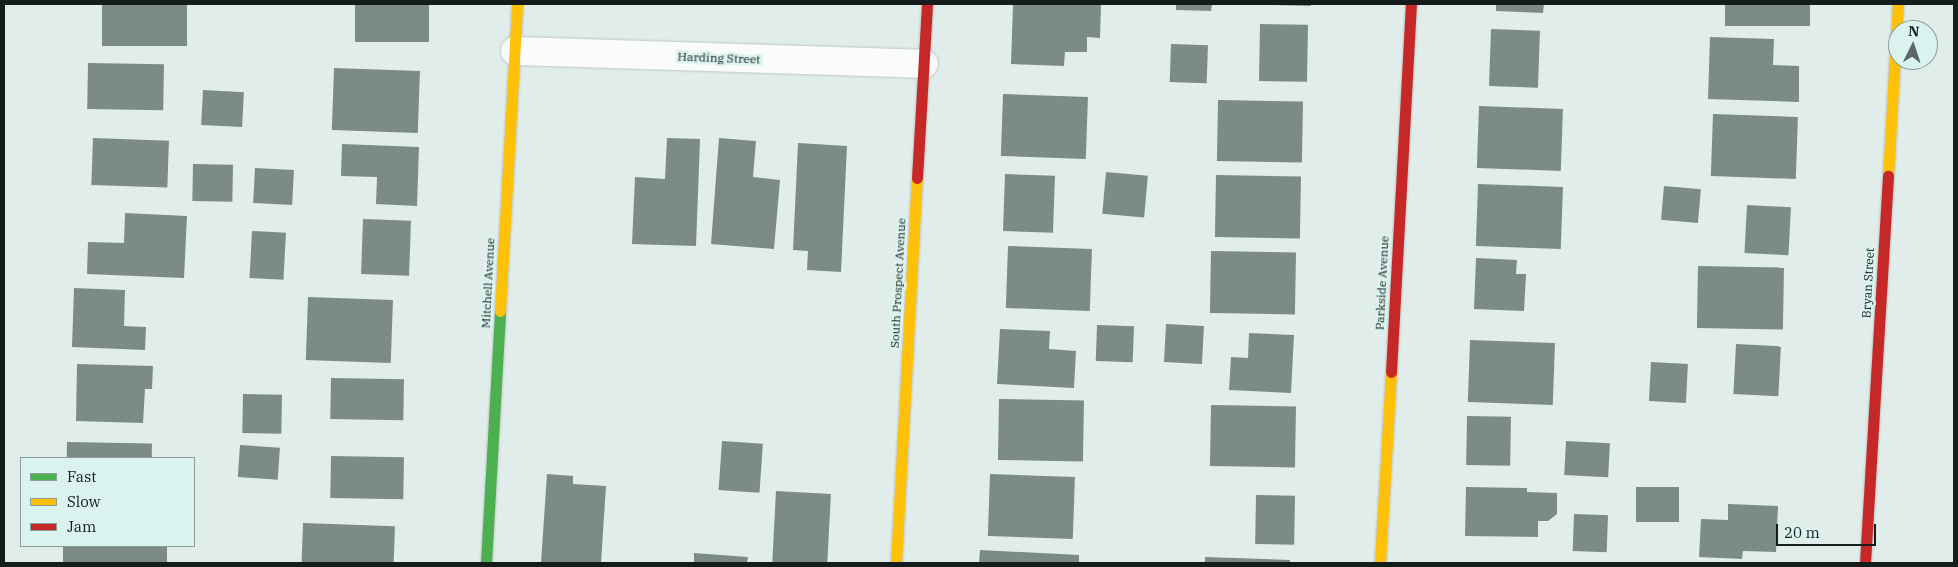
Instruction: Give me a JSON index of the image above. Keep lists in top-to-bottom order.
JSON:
{
  "streets": {
    "street": [
      "Harding Street",
      "Mitchell Avenue",
      "South Prospect Avenue",
      "Parkside Avenue",
      "Bryan Street"
    ]
  },
  "crossings": [
    ["Harding Street", "Mitchell Avenue"],
    ["Harding Street", "South Prospect Avenue"]
  ],
  "legend": ["Fast", "Slow", "Jam"],
  "scale_bar": "20 m",
  "north": "top"
}
